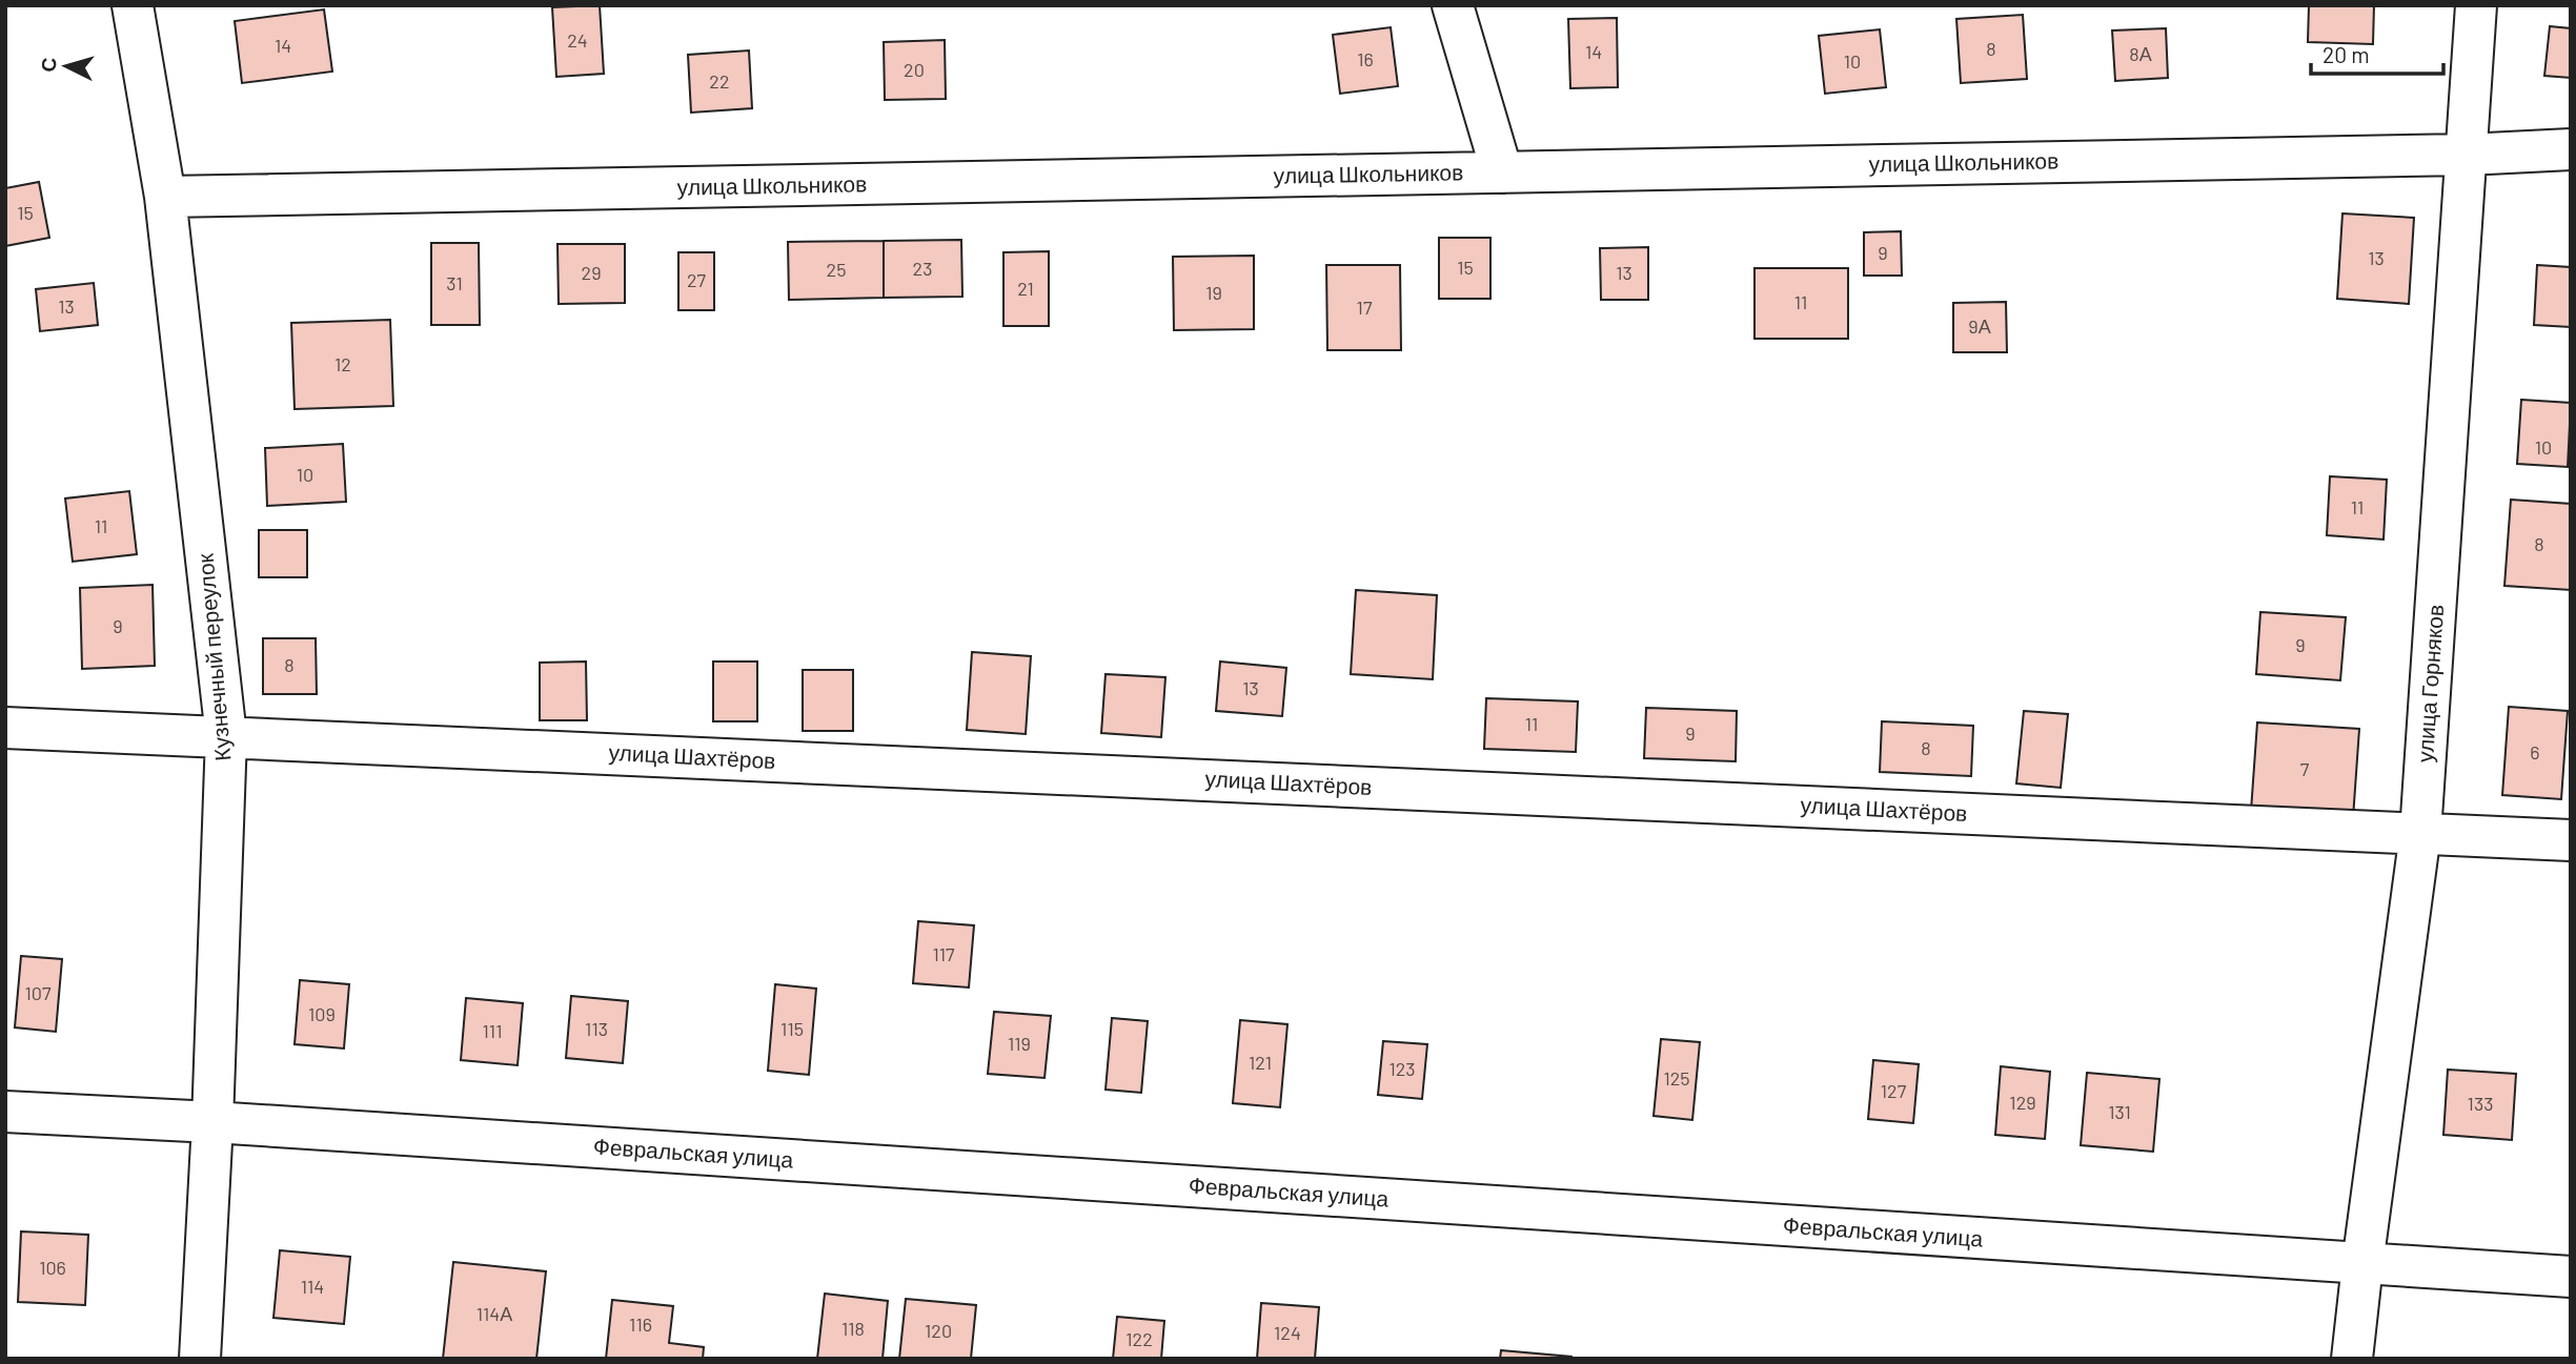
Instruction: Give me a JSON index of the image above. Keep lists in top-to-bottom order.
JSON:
{
  "streets": {
    "street": [
      "улица Школьников",
      "Кузнечный переулок",
      "улица Горняков",
      "улица Шахтёров",
      "Февральская улица"
    ]
  },
  "crossings": [
    ["улица Школьников", "Кузнечный переулок"],
    ["улица Школьников", "улица Горняков"],
    ["Кузнечный переулок", "улица Шахтёров"],
    ["Кузнечный переулок", "Февральская улица"],
    ["улица Горняков", "улица Шахтёров"],
    ["улица Горняков", "Февральская улица"]
  ],
  "house_numbers": [
    "24",
    "14",
    "8",
    "14",
    "8А",
    "16",
    "10",
    "20",
    "22",
    "15",
    "9",
    "13",
    "15",
    "23",
    "25",
    "29",
    "13",
    "27",
    "31",
    "21",
    "19",
    "11",
    "13",
    "17",
    "9А",
    "12",
    "10",
    "10",
    "11",
    "11",
    "8",
    "9",
    "9",
    "8",
    "13",
    "11",
    "9",
    "8",
    "6",
    "7",
    "117",
    "107",
    "109",
    "113",
    "115",
    "111",
    "119",
    "121",
    "123",
    "125",
    "127",
    "129",
    "133",
    "131",
    "106",
    "114",
    "114А",
    "116",
    "118",
    "120",
    "124",
    "122"
  ],
  "scale_bar": "20 m",
  "north": "left"
}
